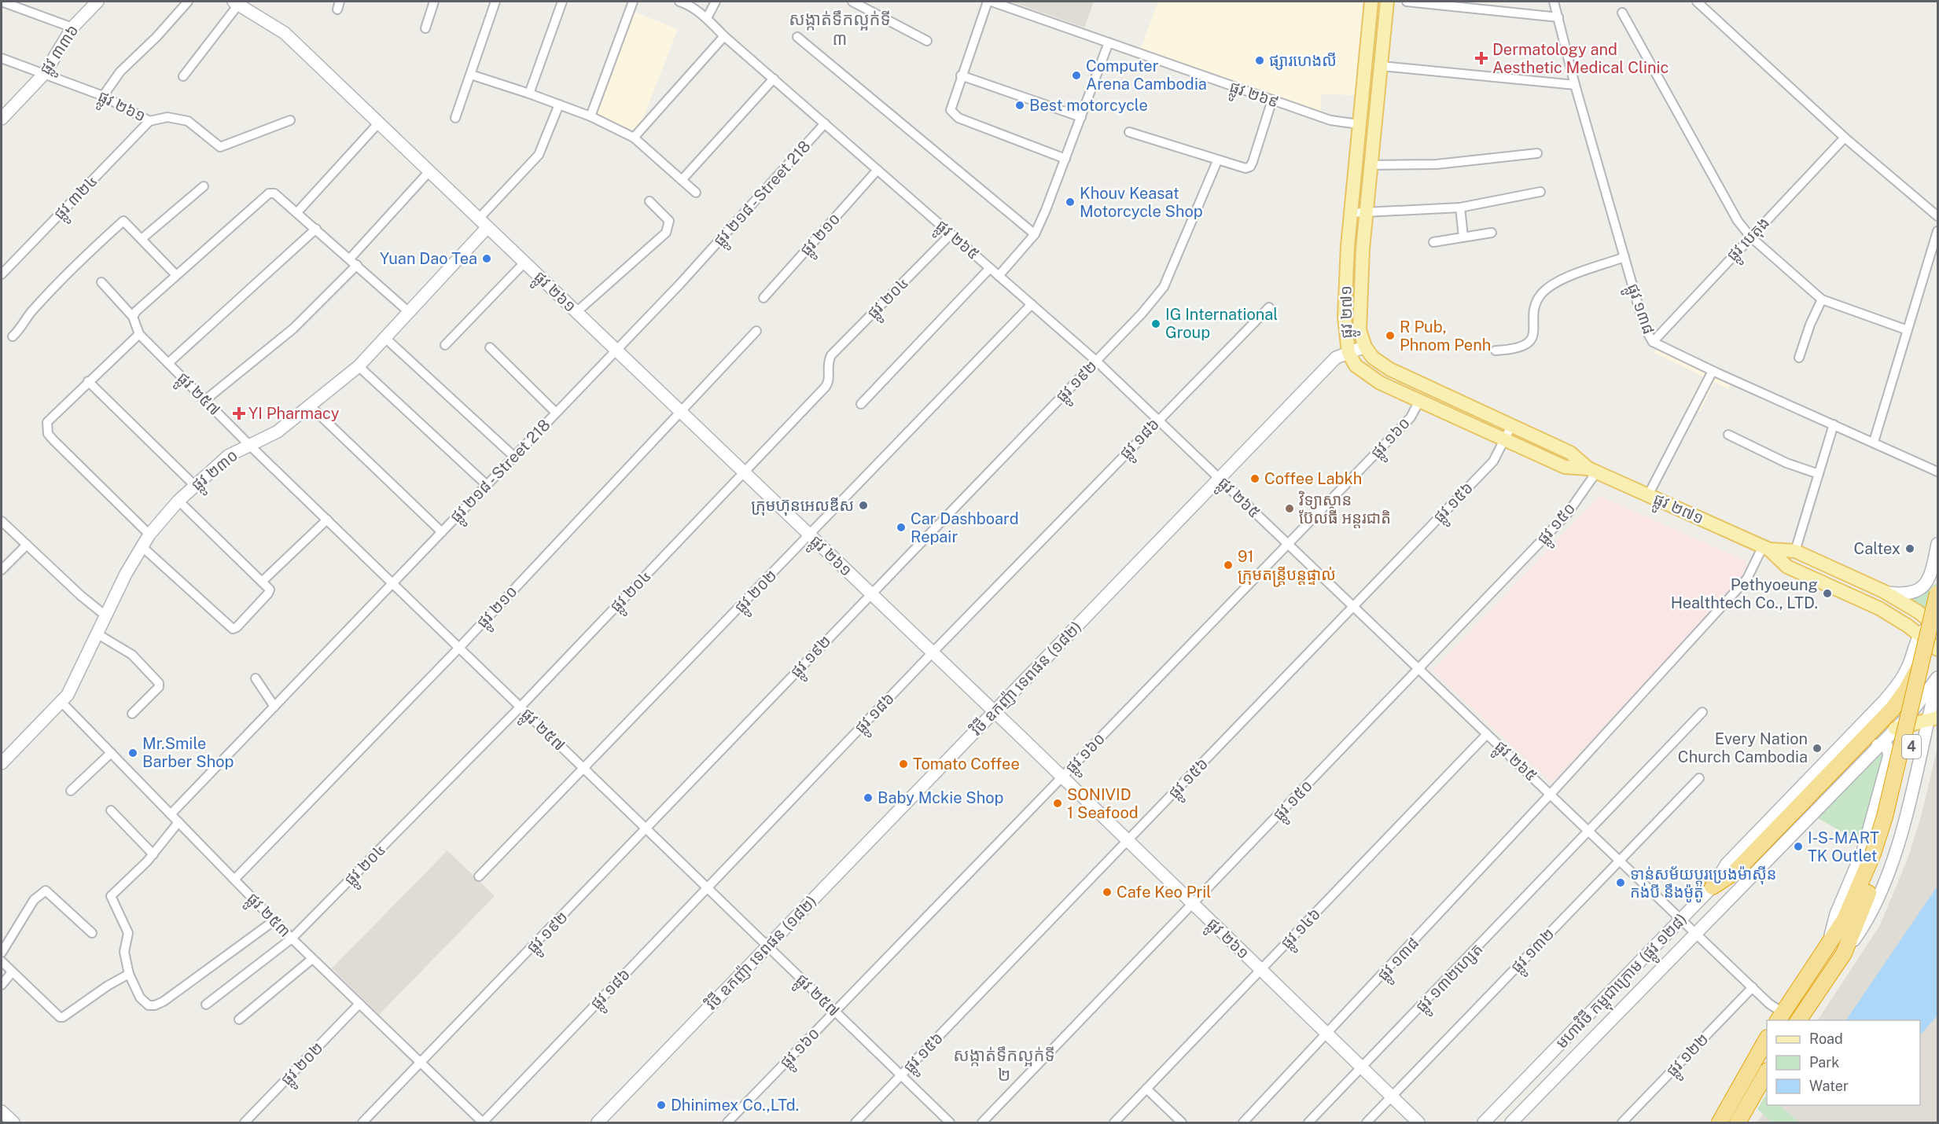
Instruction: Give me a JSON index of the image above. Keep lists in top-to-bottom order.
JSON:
{
  "streets": {
    "highway": ["4"],
    "main road": ["ផ្លូវ ២៧១"],
    "street": [
      "ផ្លូវ ៣៣៦",
      "ផ្លូវ ២៦៩",
      "ផ្លូវ ២៦១",
      "ផ្លូវ ២១៨ - Street 218",
      "ផ្លូវ ៣២៤",
      "ផ្លូវ ២១០",
      "ផ្លូវ បេតុង",
      "ផ្លូវ ២៦៥",
      "ផ្លូវ ២០៤",
      "ផ្លូវ ១៣៨",
      "ផ្លូវ ១៩២",
      "ផ្លូវ ២៥៧",
      "ផ្លូវ ១៦០",
      "ផ្លូវ ១៨៦",
      "ផ្លូវ ២៣០",
      "ផ្លូវ ១៥៦",
      "ផ្លូវ ១៥០",
      "ផ្លូវ ២០២",
      "វិថី ឧកញ៉ា ទេពផន (១៨២)",
      "ផ្លូវ ២៥៣",
      "ផ្លូវ ១៤៦",
      "ផ្លូវ ១៣២",
      "ផ្លូវ ១៣២ហ្សេត",
      "មហាវិថី កម្ពុជាក្រោម (ផ្លូវ ១២៨)",
      "ផ្លូវ ១២២"
    ]
  },
  "crossings": [
    ["ផ្លូវ ៣៣៦", "ផ្លូវ ២៦១"],
    ["ផ្លូវ ២៦៩", "ផ្លូវ ២៧១"],
    ["ផ្លូវ ២៦១", "ផ្លូវ ២១៨ - Street 218"],
    ["ផ្លូវ ២៦១", "ផ្លូវ ៣២៤"],
    ["ផ្លូវ ២៦១", "ផ្លូវ ២១០"],
    ["ផ្លូវ ២៦១", "ផ្លូវ ២០៤"],
    ["ផ្លូវ ២៦១", "ផ្លូវ ១៣៨"],
    ["ផ្លូវ ២៦១", "ផ្លូវ ១៩២"],
    ["ផ្លូវ ២៦១", "ផ្លូវ ១៦០"],
    ["ផ្លូវ ២៦១", "ផ្លូវ ១៨៦"],
    ["ផ្លូវ ២៦១", "ផ្លូវ ២៣០"],
    ["ផ្លូវ ២៦១", "ផ្លូវ ១៥៦"],
    ["ផ្លូវ ២៦១", "ផ្លូវ ១៥០"],
    ["ផ្លូវ ២៦១", "ផ្លូវ ២០២"],
    ["ផ្លូវ ២៦១", "វិថី ឧកញ៉ា ទេពផន (១៨២)"],
    ["ផ្លូវ ២៦១", "ផ្លូវ ១៤៦"],
    ["ផ្លូវ ២៦១", "ផ្លូវ ១៣២"],
    ["ផ្លូវ ២៦១", "ផ្លូវ ១៣២ហ្សេត"],
    ["ផ្លូវ ២១៨ - Street 218", "ផ្លូវ ២៦៥"],
    ["ផ្លូវ ២១៨ - Street 218", "ផ្លូវ ២៥៧"],
    ["ផ្លូវ ២១៨ - Street 218", "ផ្លូវ ២៥៣"],
    ["ផ្លូវ ២១០", "ផ្លូវ ២៦៥"],
    ["ផ្លូវ ២១០", "ផ្លូវ ២៥៧"],
    ["ផ្លូវ ២១០", "ផ្លូវ ២៥៣"],
    ["ផ្លូវ បេតុង", "ផ្លូវ ១៣៨"],
    ["ផ្លូវ ២៦៥", "ផ្លូវ ២០៤"],
    ["ផ្លូវ ២៦៥", "ផ្លូវ ១៣៨"],
    ["ផ្លូវ ២៦៥", "ផ្លូវ ១៩២"],
    ["ផ្លូវ ២៦៥", "ផ្លូវ ១៦០"],
    ["ផ្លូវ ២៦៥", "ផ្លូវ ១៨៦"],
    ["ផ្លូវ ២៦៥", "ផ្លូវ ១៥៦"],
    ["ផ្លូវ ២៦៥", "ផ្លូវ ១៥០"],
    ["ផ្លូវ ២៦៥", "ផ្លូវ ២០២"],
    ["ផ្លូវ ២៦៥", "វិថី ឧកញ៉ា ទេពផន (១៨២)"],
    ["ផ្លូវ ២៦៥", "4"],
    ["ផ្លូវ ២៦៥", "ផ្លូវ ១៤៦"],
    ["ផ្លូវ ២៦៥", "ផ្លូវ ១៣២"],
    ["ផ្លូវ ២៦៥", "ផ្លូវ ១៣២ហ្សេត"],
    ["ផ្លូវ ២៦៥", "មហាវិថី កម្ពុជាក្រោម (ផ្លូវ ១២៨)"],
    ["ផ្លូវ ២៦៥", "ផ្លូវ ១២២"],
    ["ផ្លូវ ២០៤", "ផ្លូវ ២៥៧"],
    ["ផ្លូវ ២០៤", "ផ្លូវ ២៥៣"],
    ["ផ្លូវ ១៣៨", "ផ្លូវ ២៧១"],
    ["ផ្លូវ ២៧១", "ផ្លូវ ១៦០"],
    ["ផ្លូវ ២៧១", "ផ្លូវ ១៥៦"],
    ["ផ្លូវ ២៧១", "ផ្លូវ ១៥០"],
    ["ផ្លូវ ២៧១", "វិថី ឧកញ៉ា ទេពផន (១៨២)"],
    ["ផ្លូវ ២៧១", "មហាវិថី កម្ពុជាក្រោម (ផ្លូវ ១២៨)"],
    ["ផ្លូវ ១៩២", "ផ្លូវ ២៥៧"],
    ["ផ្លូវ ១៩២", "ផ្លូវ ២៥៣"],
    ["ផ្លូវ ២៥៧", "ផ្លូវ ១៦០"],
    ["ផ្លូវ ២៥៧", "ផ្លូវ ១៨៦"],
    ["ផ្លូវ ២៥៧", "ផ្លូវ ២៣០"],
    ["ផ្លូវ ២៥៧", "ផ្លូវ ១៥៦"],
    ["ផ្លូវ ២៥៧", "ផ្លូវ ២០២"],
    ["ផ្លូវ ២៥៧", "វិថី ឧកញ៉ា ទេពផន (១៨២)"],
    ["ផ្លូវ ១៨៦", "ផ្លូវ ២៥៣"],
    ["ផ្លូវ ២៣០", "ផ្លូវ ២៥៣"],
    ["ផ្លូវ ២០២", "ផ្លូវ ២៥៣"]
  ],
  "districts": ["សង្កាត់ទឹកល្អក់ទី ៣", "សង្កាត់ទឹកល្អក់ទី ២"],
  "places": {
    "health": ["Dermatology and Aesthetic Medical Clinic", "YI Pharmacy"],
    "other": [
      "ផ្សារហេងលី",
      "Computer Arena Cambodia",
      "Best motorcycle",
      "Khouv Keasat Motorcycle Shop",
      "Yuan Dao Tea",
      "IG International Group",
      "R Pub, Phnom Penh",
      "Coffee Labkh",
      "ក្រុមហ៊ុនអេលឌីស",
      "វិទ្យាស្ថាន ប៊ែលធី អន្ដរជាតិ",
      "Car Dashboard Repair",
      "Caltex",
      "91 ក្រុមតន្រ្តីបន្តផ្ទាល់",
      "Pethyoeung Healthtech Co., LTD.",
      "Every Nation Church Cambodia",
      "Mr.Smile Barber Shop",
      "Tomato Coffee",
      "Baby Mckie Shop",
      "SONIVID 1 Seafood",
      "I-S-MART TK Outlet",
      "ទាន់សម័យប្តូរប្រេងម៉ាសុីន កង់បី នឹងម៉ូតូ",
      "Cafe Keo Pril",
      "Dhinimex Co.,LTd."
    ]
  },
  "legend": ["Road", "Park", "Water"]
}
